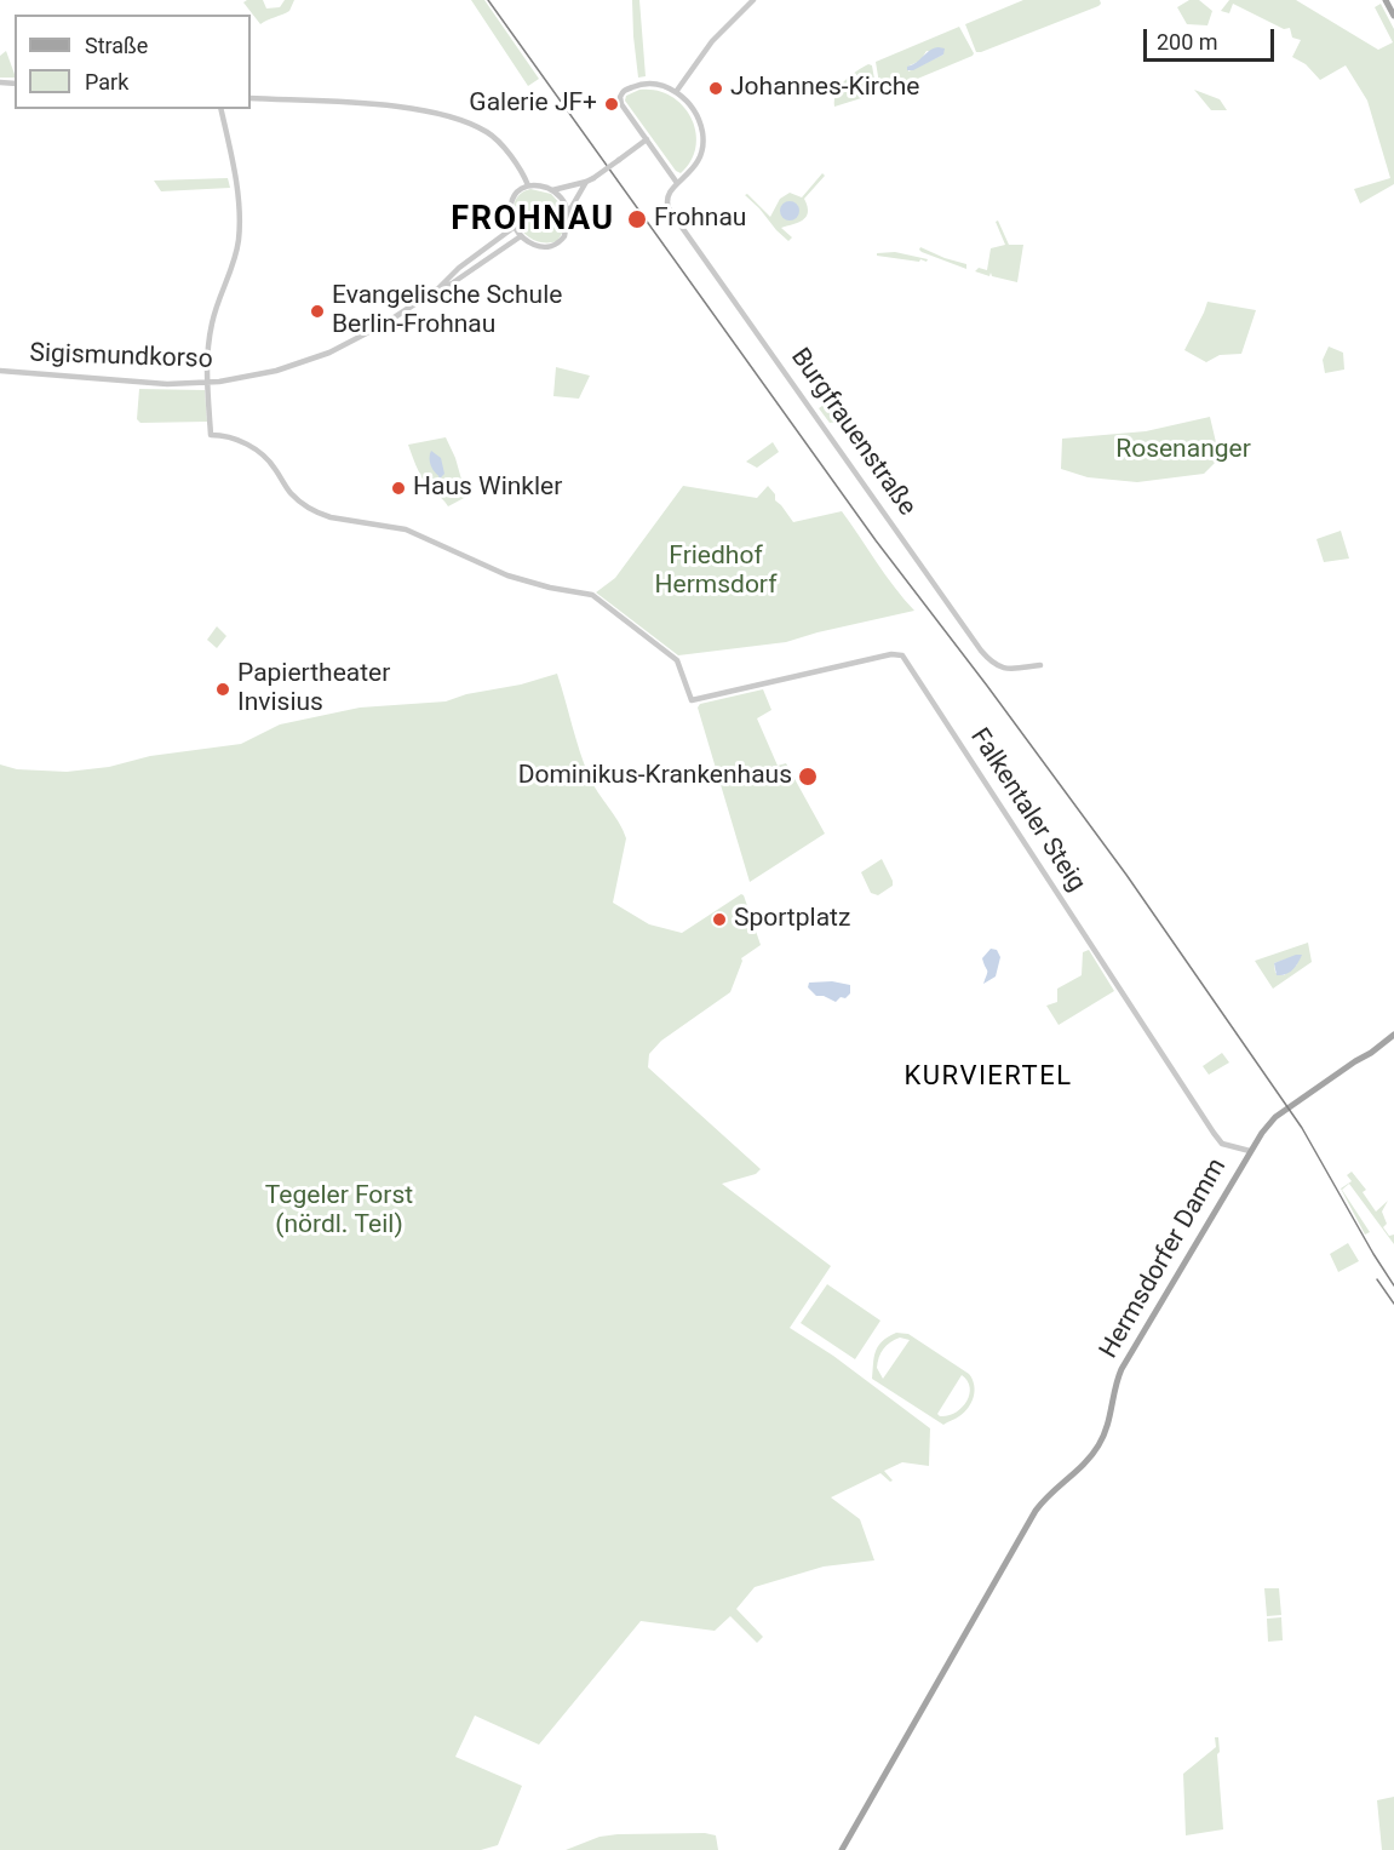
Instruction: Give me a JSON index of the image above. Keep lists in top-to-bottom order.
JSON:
{
  "streets": {
    "main road": ["Hermsdorfer Damm"],
    "street": ["Sigismundkorso", "Burgfrauenstraße", "Falkentaler Steig"]
  },
  "crossings": [
    ["Sigismundkorso", "Falkentaler Steig"],
    ["Falkentaler Steig", "Hermsdorfer Damm"]
  ],
  "districts": ["FROHNAU", "KURVIERTEL"],
  "parks": ["Rosenanger", "Friedhof Hermsdorf", "Tegeler Forst (nördl. Teil)"],
  "places": [
    "Johannes-Kirche",
    "Galerie JF+",
    "Frohnau",
    "Evangelische Schule Berlin-Frohnau",
    "Haus Winkler",
    "Papiertheater Invisius",
    "Dominikus-Krankenhaus",
    "Sportplatz"
  ],
  "legend": ["Straße", "Park"],
  "scale_bar": "200 m"
}
